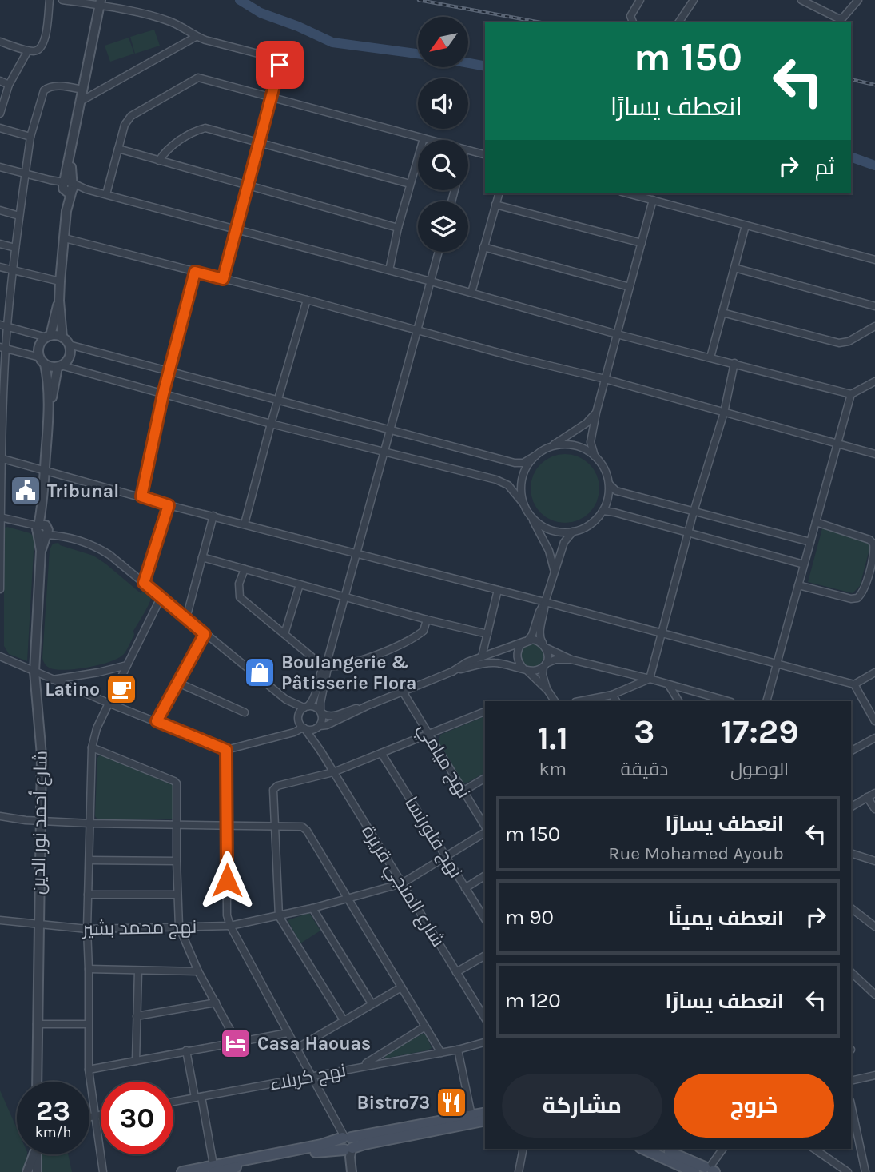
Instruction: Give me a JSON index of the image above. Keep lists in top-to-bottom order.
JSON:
{
  "streets": {
    "street": [
      "نهج ميامي",
      "شارع أحمد نور الدين",
      "نهج فلورنسا",
      "شارع المنجي قريرة",
      "نهج محمد بشير",
      "نهج كربلاء"
    ]
  },
  "crossings": [
    ["شارع أحمد نور الدين", "نهج محمد بشير"],
    ["نهج فلورنسا", "نهج محمد بشير"],
    ["شارع المنجي قريرة", "نهج محمد بشير"]
  ],
  "places": {
    "public building": ["Tribunal"],
    "shop": ["Boulangerie & Pâtisserie Flora"],
    "cafe": ["Latino"],
    "hotel": ["Casa Haouas"],
    "restaurant": ["Bistro73"]
  },
  "north": "bottom left",
  "page": {
    "turn": ["150 m", "انعطف يسارًا"],
    "then": "ثم",
    "eta": [
      "17:29",
      "الوصول",
      "3",
      "دقيقة",
      "1.1",
      "km"
    ],
    "list": [
      {
        "name": "انعطف يسارًا",
        "note": "Rue Mohamed Ayoub",
        "value": "150 m"
      },
      {
        "name": "انعطف يمينًا",
        "value": "90 m"
      },
      {
        "name": "انعطف يسارًا",
        "value": "120 m"
      }
    ],
    "buttons": ["خروج", "مشاركة"],
    "speed": "23 km/h",
    "limit": "30"
  }
}
